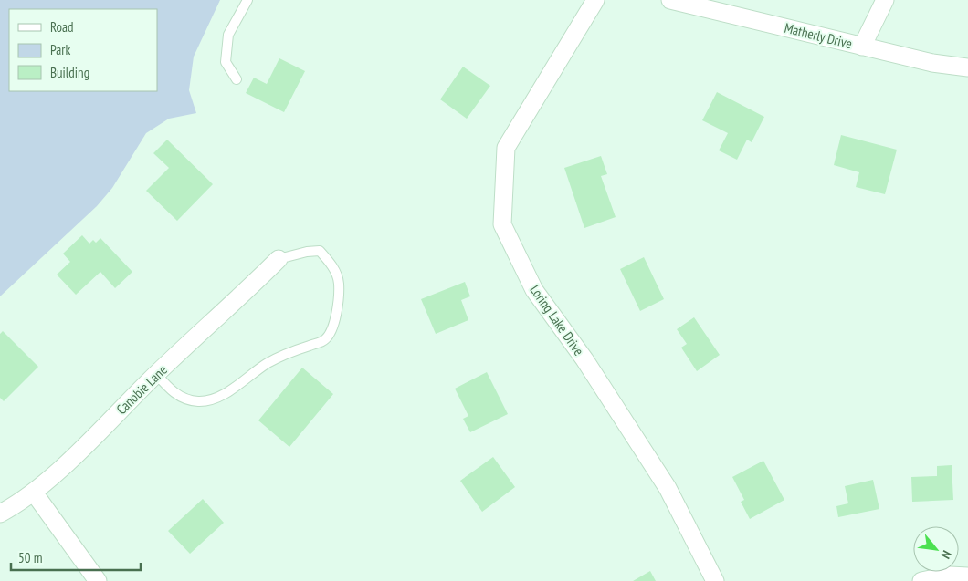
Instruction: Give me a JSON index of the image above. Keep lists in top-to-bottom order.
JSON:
{
  "streets": {
    "street": ["Matherly Drive", "Loring Lake Drive", "Canobie Lane"]
  },
  "legend": ["Road", "Park", "Building"],
  "scale_bar": "50 m",
  "north": "bottom right"
}
